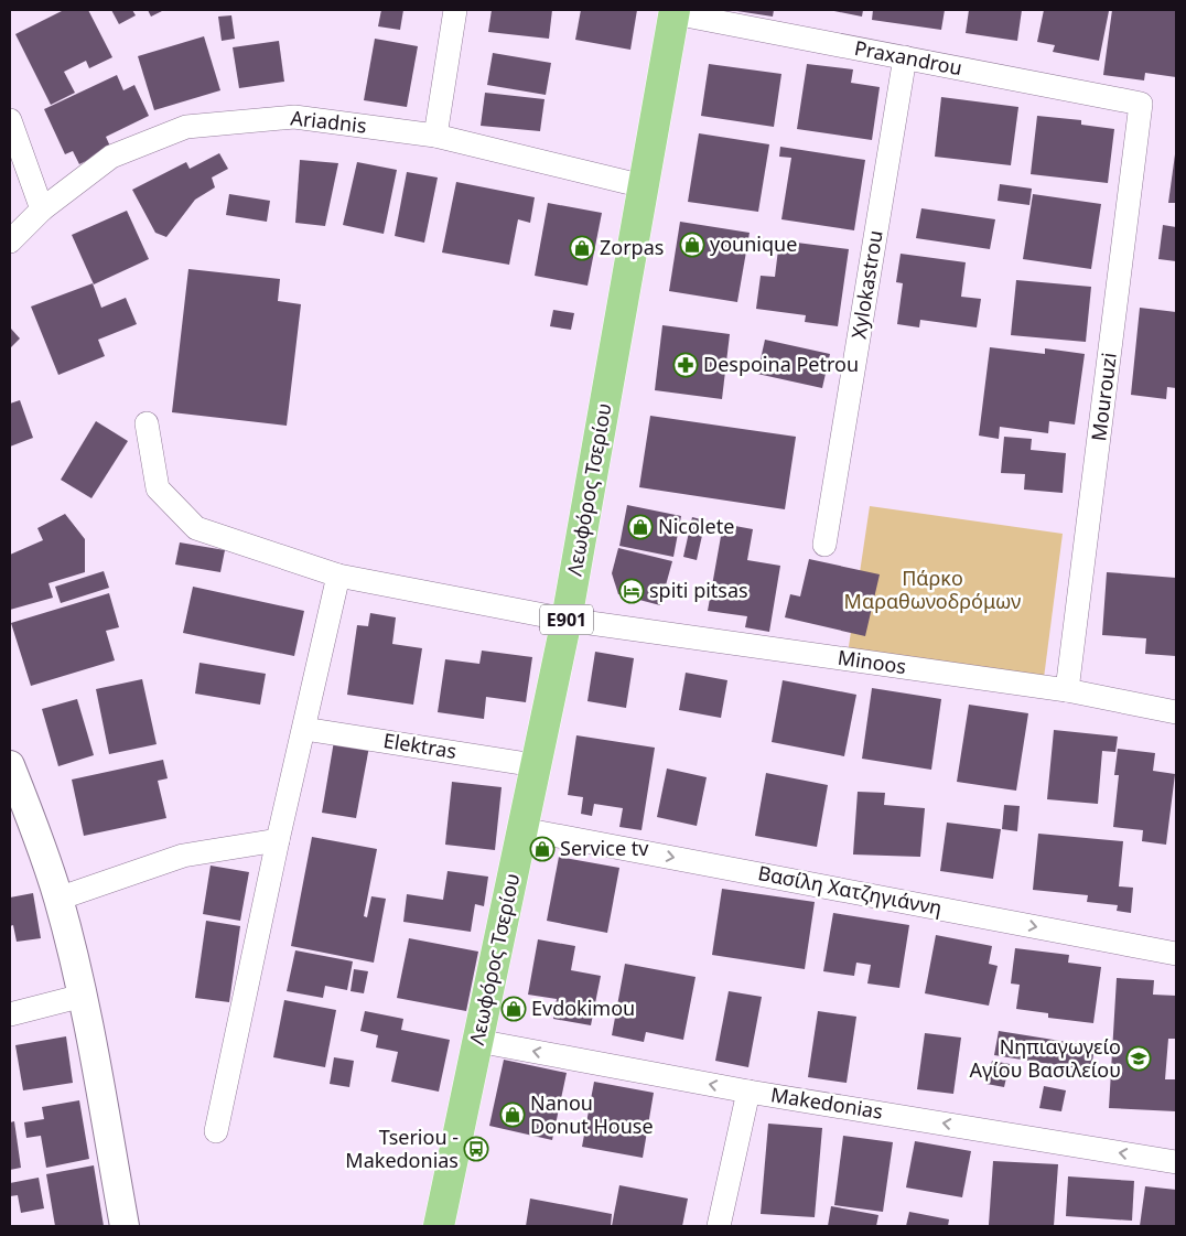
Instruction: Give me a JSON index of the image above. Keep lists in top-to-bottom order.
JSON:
{
  "streets": {
    "main road": ["Λεωφόρος Τσερίου", "E901"],
    "street": [
      "Praxandrou",
      "Ariadnis",
      "Xylokastrou",
      "Mourouzi",
      "Minoos",
      "Elektras",
      "Βασίλη Χατζηγιάννη",
      "Makedonias"
    ]
  },
  "crossings": [
    ["Praxandrou", "Xylokastrou"],
    ["Praxandrou", "Mourouzi"],
    ["Praxandrou", "Λεωφόρος Τσερίου"],
    ["Ariadnis", "Λεωφόρος Τσερίου"],
    ["Mourouzi", "Minoos"],
    ["Λεωφόρος Τσερίου", "Minoos"],
    ["Λεωφόρος Τσερίου", "Elektras"],
    ["Λεωφόρος Τσερίου", "Βασίλη Χατζηγιάννη"],
    ["Λεωφόρος Τσερίου", "Makedonias"]
  ],
  "one_way": ["Βασίλη Χατζηγιάννη", "Makedonias"],
  "parks": ["Πάρκο Μαραθωνοδρόμων"],
  "places": {
    "shop": [
      "younique",
      "Zorpas",
      "Nicolete",
      "Service tv",
      "Evdokimou",
      "Nanou Donut House"
    ],
    "pharmacy": ["Despoina Petrou"],
    "hotel": ["spiti pitsas"],
    "school or university": ["Νηπιαγωγείο Αγίου Βασιλείου"],
    "bus stop": ["Tseriou - Makedonias"]
  }
}
